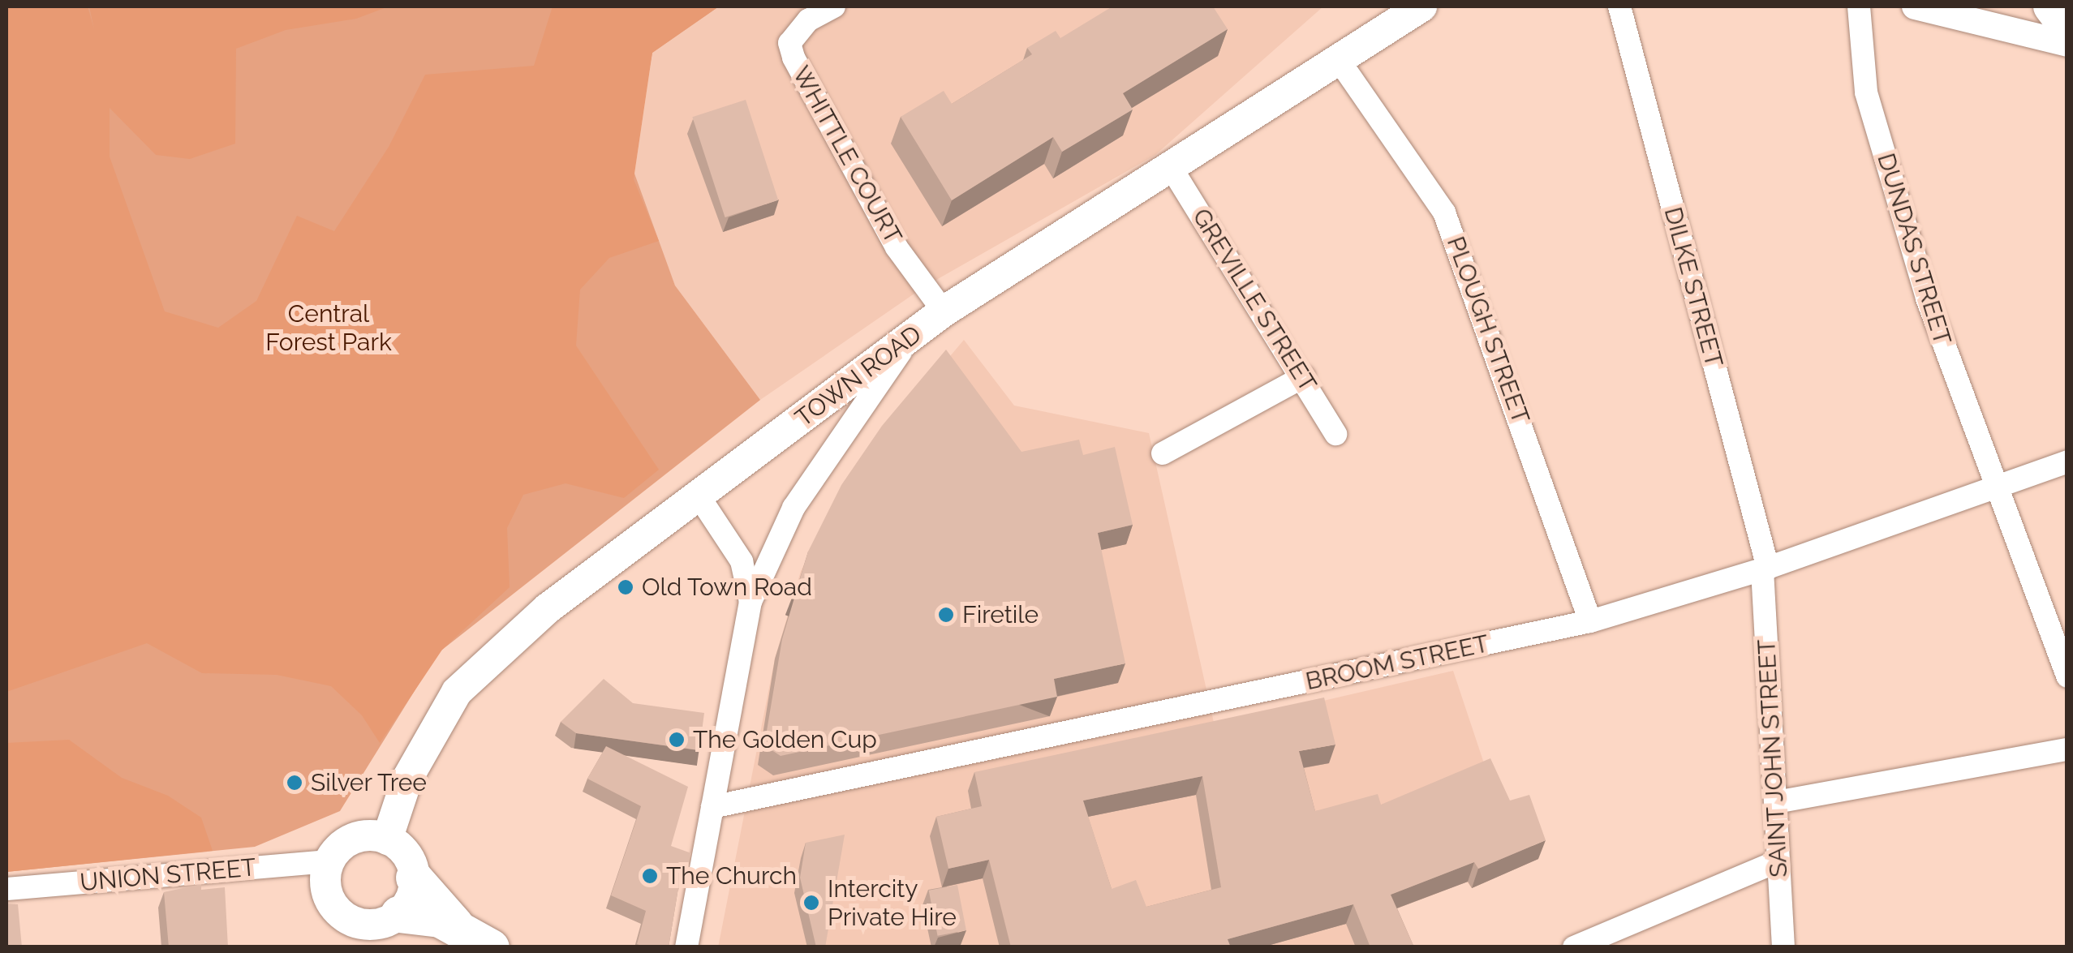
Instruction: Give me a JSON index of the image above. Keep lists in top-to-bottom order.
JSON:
{
  "streets": {
    "main road": ["TOWN ROAD"],
    "street": [
      "WHITTLE COURT",
      "DUNDAS STREET",
      "DILKE STREET",
      "GREVILLE STREET",
      "PLOUGH STREET",
      "BROOM STREET",
      "SAINT JOHN STREET",
      "UNION STREET"
    ]
  },
  "crossings": [
    ["WHITTLE COURT", "TOWN ROAD"],
    ["DUNDAS STREET", "BROOM STREET"],
    ["DILKE STREET", "BROOM STREET"],
    ["DILKE STREET", "SAINT JOHN STREET"],
    ["GREVILLE STREET", "TOWN ROAD"],
    ["PLOUGH STREET", "TOWN ROAD"],
    ["PLOUGH STREET", "BROOM STREET"],
    ["TOWN ROAD", "UNION STREET"],
    ["BROOM STREET", "SAINT JOHN STREET"]
  ],
  "parks": ["Central Forest Park"],
  "places": [
    "Old Town Road",
    "Firetile",
    "The Golden Cup",
    "Silver Tree",
    "The Church",
    "Intercity Private Hire"
  ]
}
